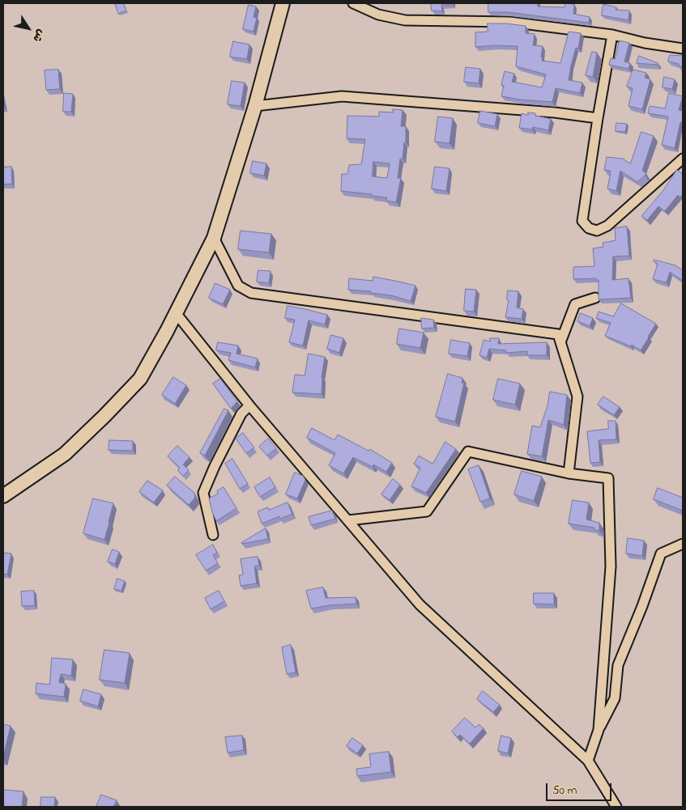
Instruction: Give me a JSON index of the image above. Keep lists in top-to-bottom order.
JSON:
{
  "scale_bar": "50 m",
  "north": "bottom right"
}
